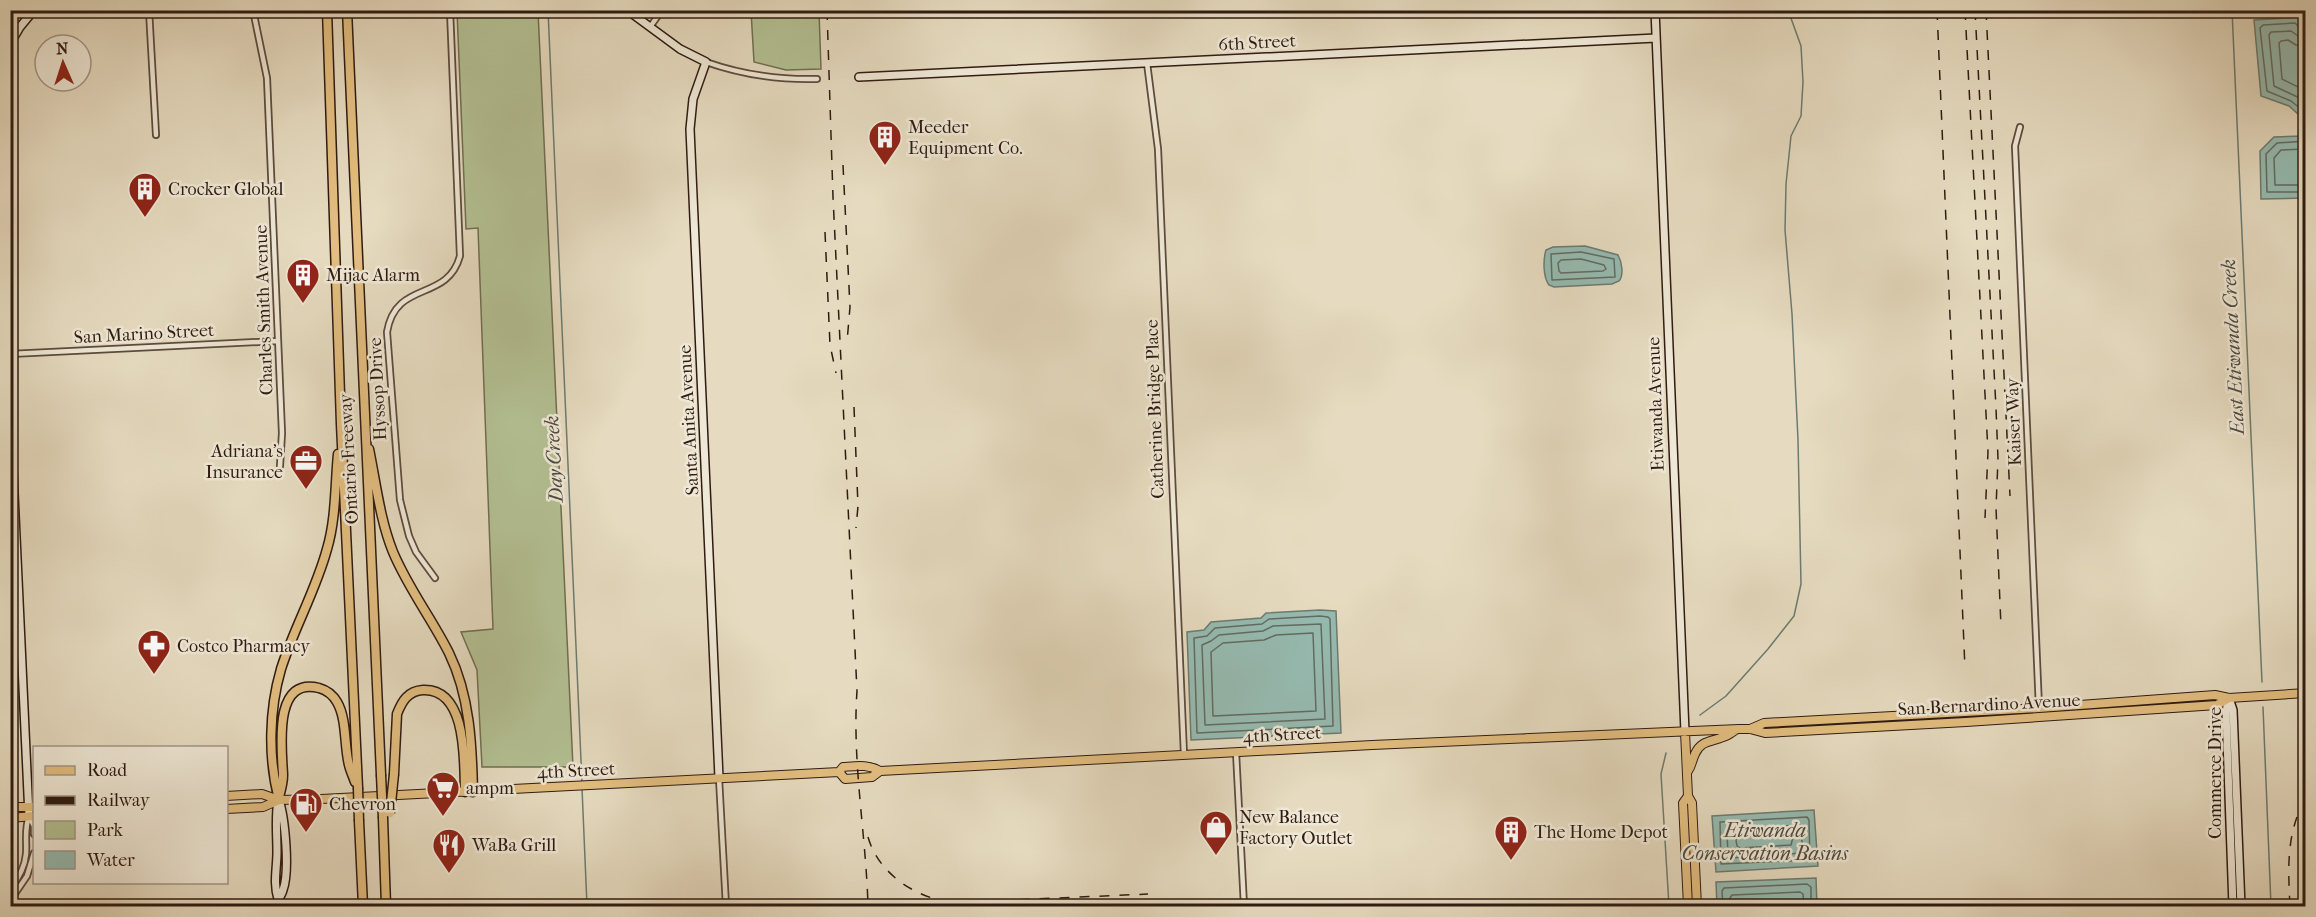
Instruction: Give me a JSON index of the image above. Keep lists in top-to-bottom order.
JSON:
{
  "streets": {
    "highway": ["Ontario Freeway"],
    "main road": ["Etiwanda Avenue", "San Bernardino Avenue", "4th Street"],
    "street": [
      "6th Street",
      "Charles Smith Avenue",
      "San Marino Street",
      "Hyssop Drive",
      "Catherine Bridge Place",
      "Santa Anita Avenue",
      "Kaiser Way",
      "Commerce Drive"
    ]
  },
  "crossings": [
    ["6th Street", "Etiwanda Avenue"],
    ["6th Street", "Catherine Bridge Place"],
    ["Charles Smith Avenue", "San Marino Street"],
    ["Etiwanda Avenue", "San Bernardino Avenue"],
    ["Etiwanda Avenue", "4th Street"],
    ["Catherine Bridge Place", "4th Street"],
    ["Santa Anita Avenue", "4th Street"],
    ["Kaiser Way", "San Bernardino Avenue"],
    ["San Bernardino Avenue", "4th Street"],
    ["San Bernardino Avenue", "Commerce Drive"]
  ],
  "water": ["East Etiwanda Creek", "Day Creek", "Etiwanda Conservation Basins"],
  "places": {
    "building": [
      "Meeder Equipment Co.",
      "Crocker Global",
      "Mijac Alarm",
      "The Home Depot"
    ],
    "office": ["Adriana's Insurance"],
    "pharmacy": ["Costco Pharmacy"],
    "supermarket": ["ampm"],
    "fuel station": ["Chevron"],
    "shop": ["New Balance Factory Outlet"],
    "restaurant": ["WaBa Grill"]
  },
  "legend": [
    "Road",
    "Railway",
    "Park",
    "Water"
  ],
  "north": "top"
}
